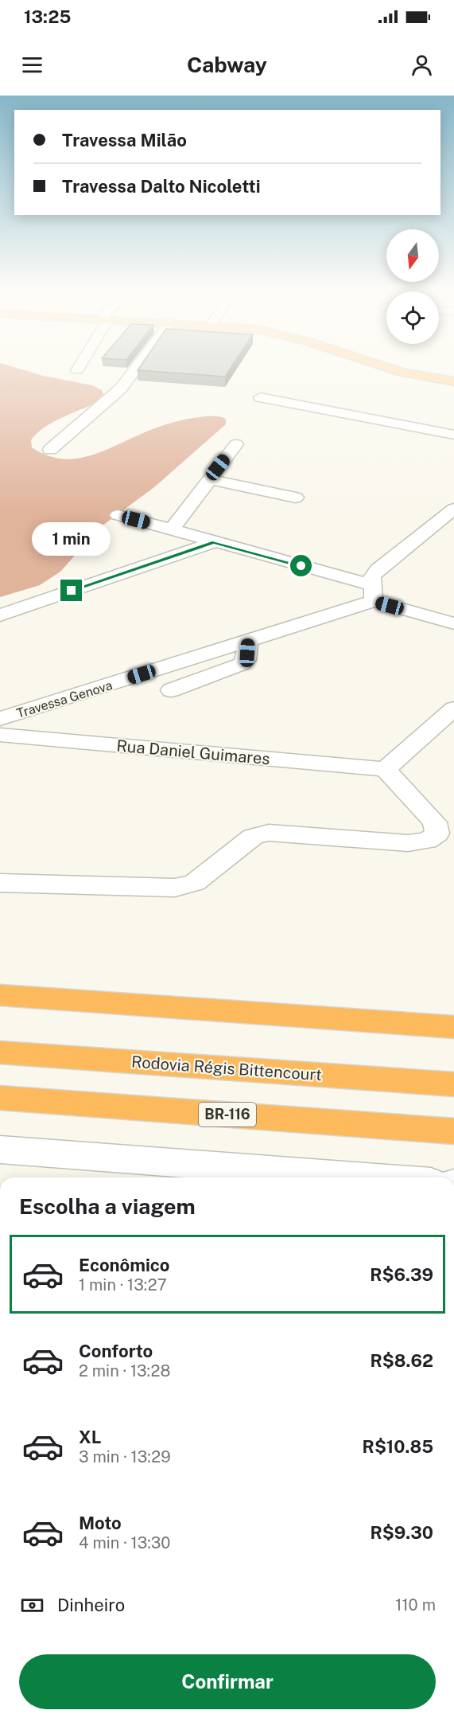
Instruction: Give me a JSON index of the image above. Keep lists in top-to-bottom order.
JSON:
{
  "streets": {
    "highway": ["Rodovia Régis Bittencourt", "BR-116"],
    "street": ["Travessa Genova", "Rua Daniel Guimares"]
  },
  "north": "bottom",
  "page": {
    "status": "13:25",
    "header": "Cabway",
    "banner": ["Travessa Milão", "Travessa Dalto Nicoletti"],
    "bubble": "1 min",
    "heading": "Escolha a viagem",
    "list": [
      {
        "name": "Econômico",
        "note": "1 min · 13:27",
        "value": "R$6.39"
      },
      {
        "name": "Conforto",
        "note": "2 min · 13:28",
        "value": "R$8.62"
      },
      {
        "name": "XL",
        "note": "3 min · 13:29",
        "value": "R$10.85"
      },
      {
        "name": "Moto",
        "note": "4 min · 13:30",
        "value": "R$9.30"
      }
    ],
    "pay": ["Dinheiro", "110 m"],
    "buttons": "Confirmar"
  }
}
